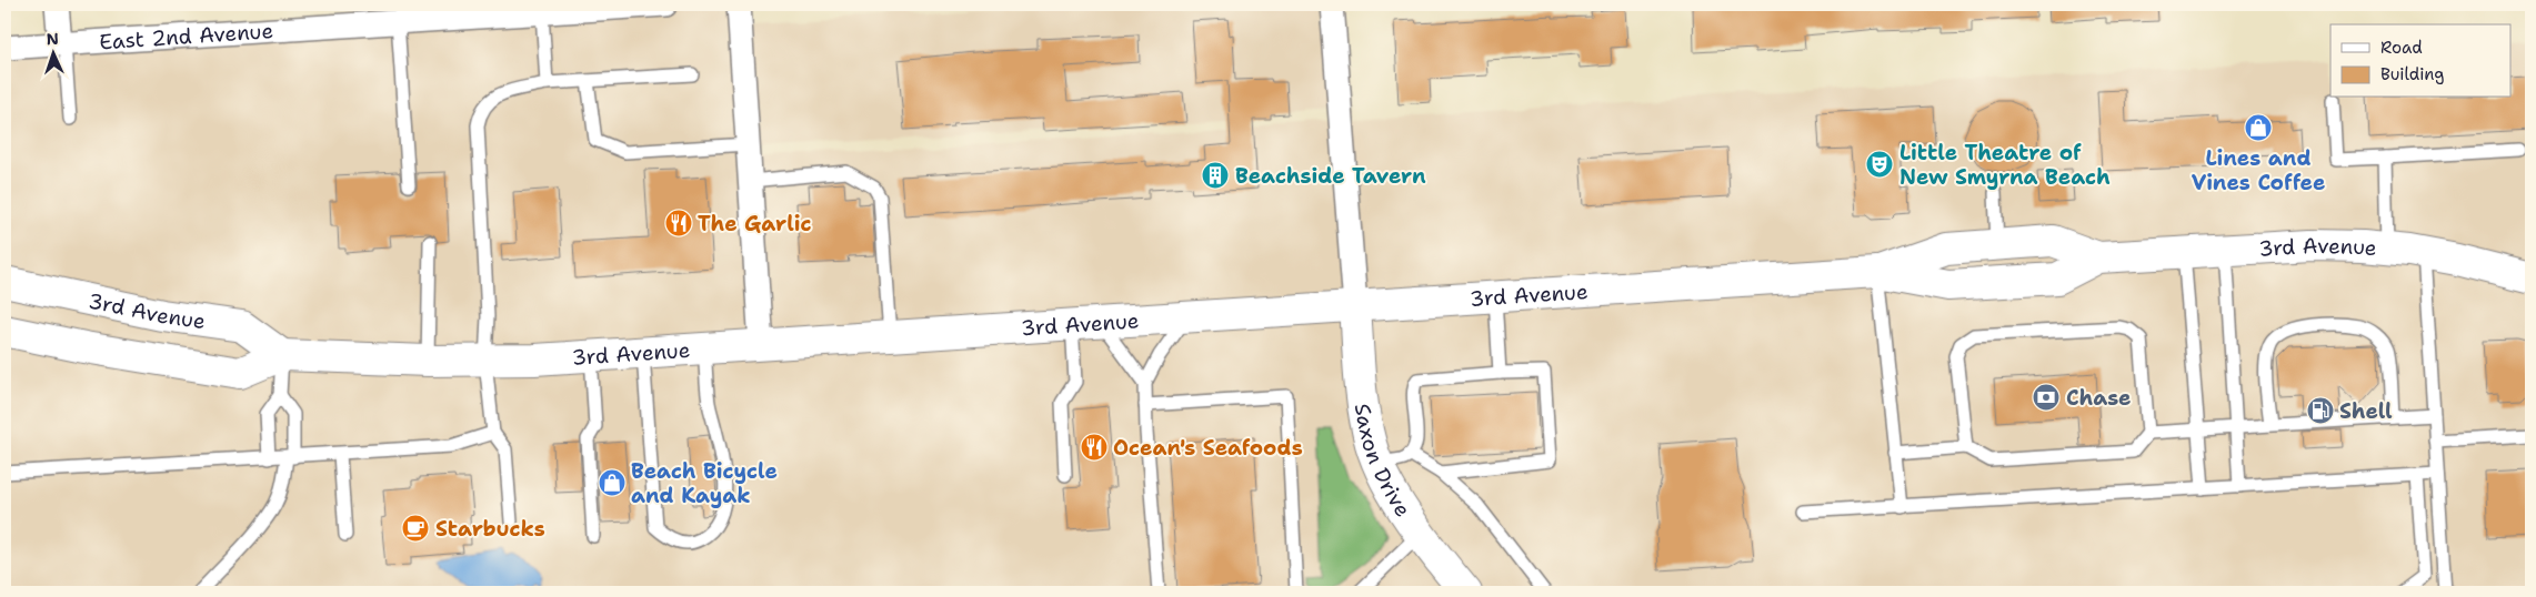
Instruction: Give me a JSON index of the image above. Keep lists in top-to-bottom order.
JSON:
{
  "streets": {
    "main road": ["3rd Avenue", "Saxon Drive"],
    "street": ["East 2nd Avenue"]
  },
  "crossings": [
    ["3rd Avenue", "Saxon Drive"]
  ],
  "places": {
    "shop": ["Lines and Vines Coffee", "Beach Bicycle and Kayak"],
    "theatre": ["Little Theatre of New Smyrna Beach"],
    "building": ["Beachside Tavern"],
    "restaurant": ["The Garlic", "Ocean's Seafoods"],
    "bank": ["Chase"],
    "fuel station": ["Shell"],
    "cafe": ["Starbucks"]
  },
  "legend": ["Road", "Building"],
  "north": "top"
}
